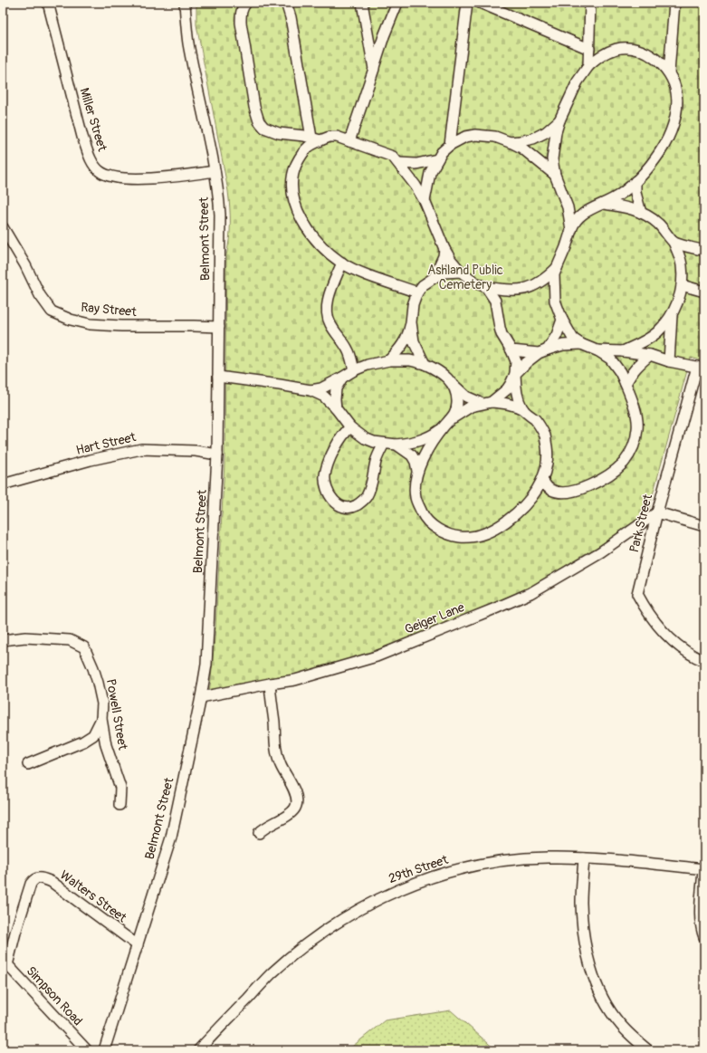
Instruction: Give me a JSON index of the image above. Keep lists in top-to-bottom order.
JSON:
{
  "streets": {
    "street": [
      "Miller Street",
      "Belmont Street",
      "Ray Street",
      "Hart Street",
      "Park Street",
      "Geiger Lane",
      "Powell Street",
      "29th Street",
      "Walters Street",
      "Simpson Road"
    ]
  },
  "crossings": [
    ["Miller Street", "Belmont Street"],
    ["Belmont Street", "Ray Street"],
    ["Belmont Street", "Hart Street"],
    ["Belmont Street", "Geiger Lane"],
    ["Belmont Street", "Walters Street"],
    ["Park Street", "Geiger Lane"],
    ["Walters Street", "Simpson Road"]
  ],
  "parks": ["Ashland Public Cemetery"]
}
